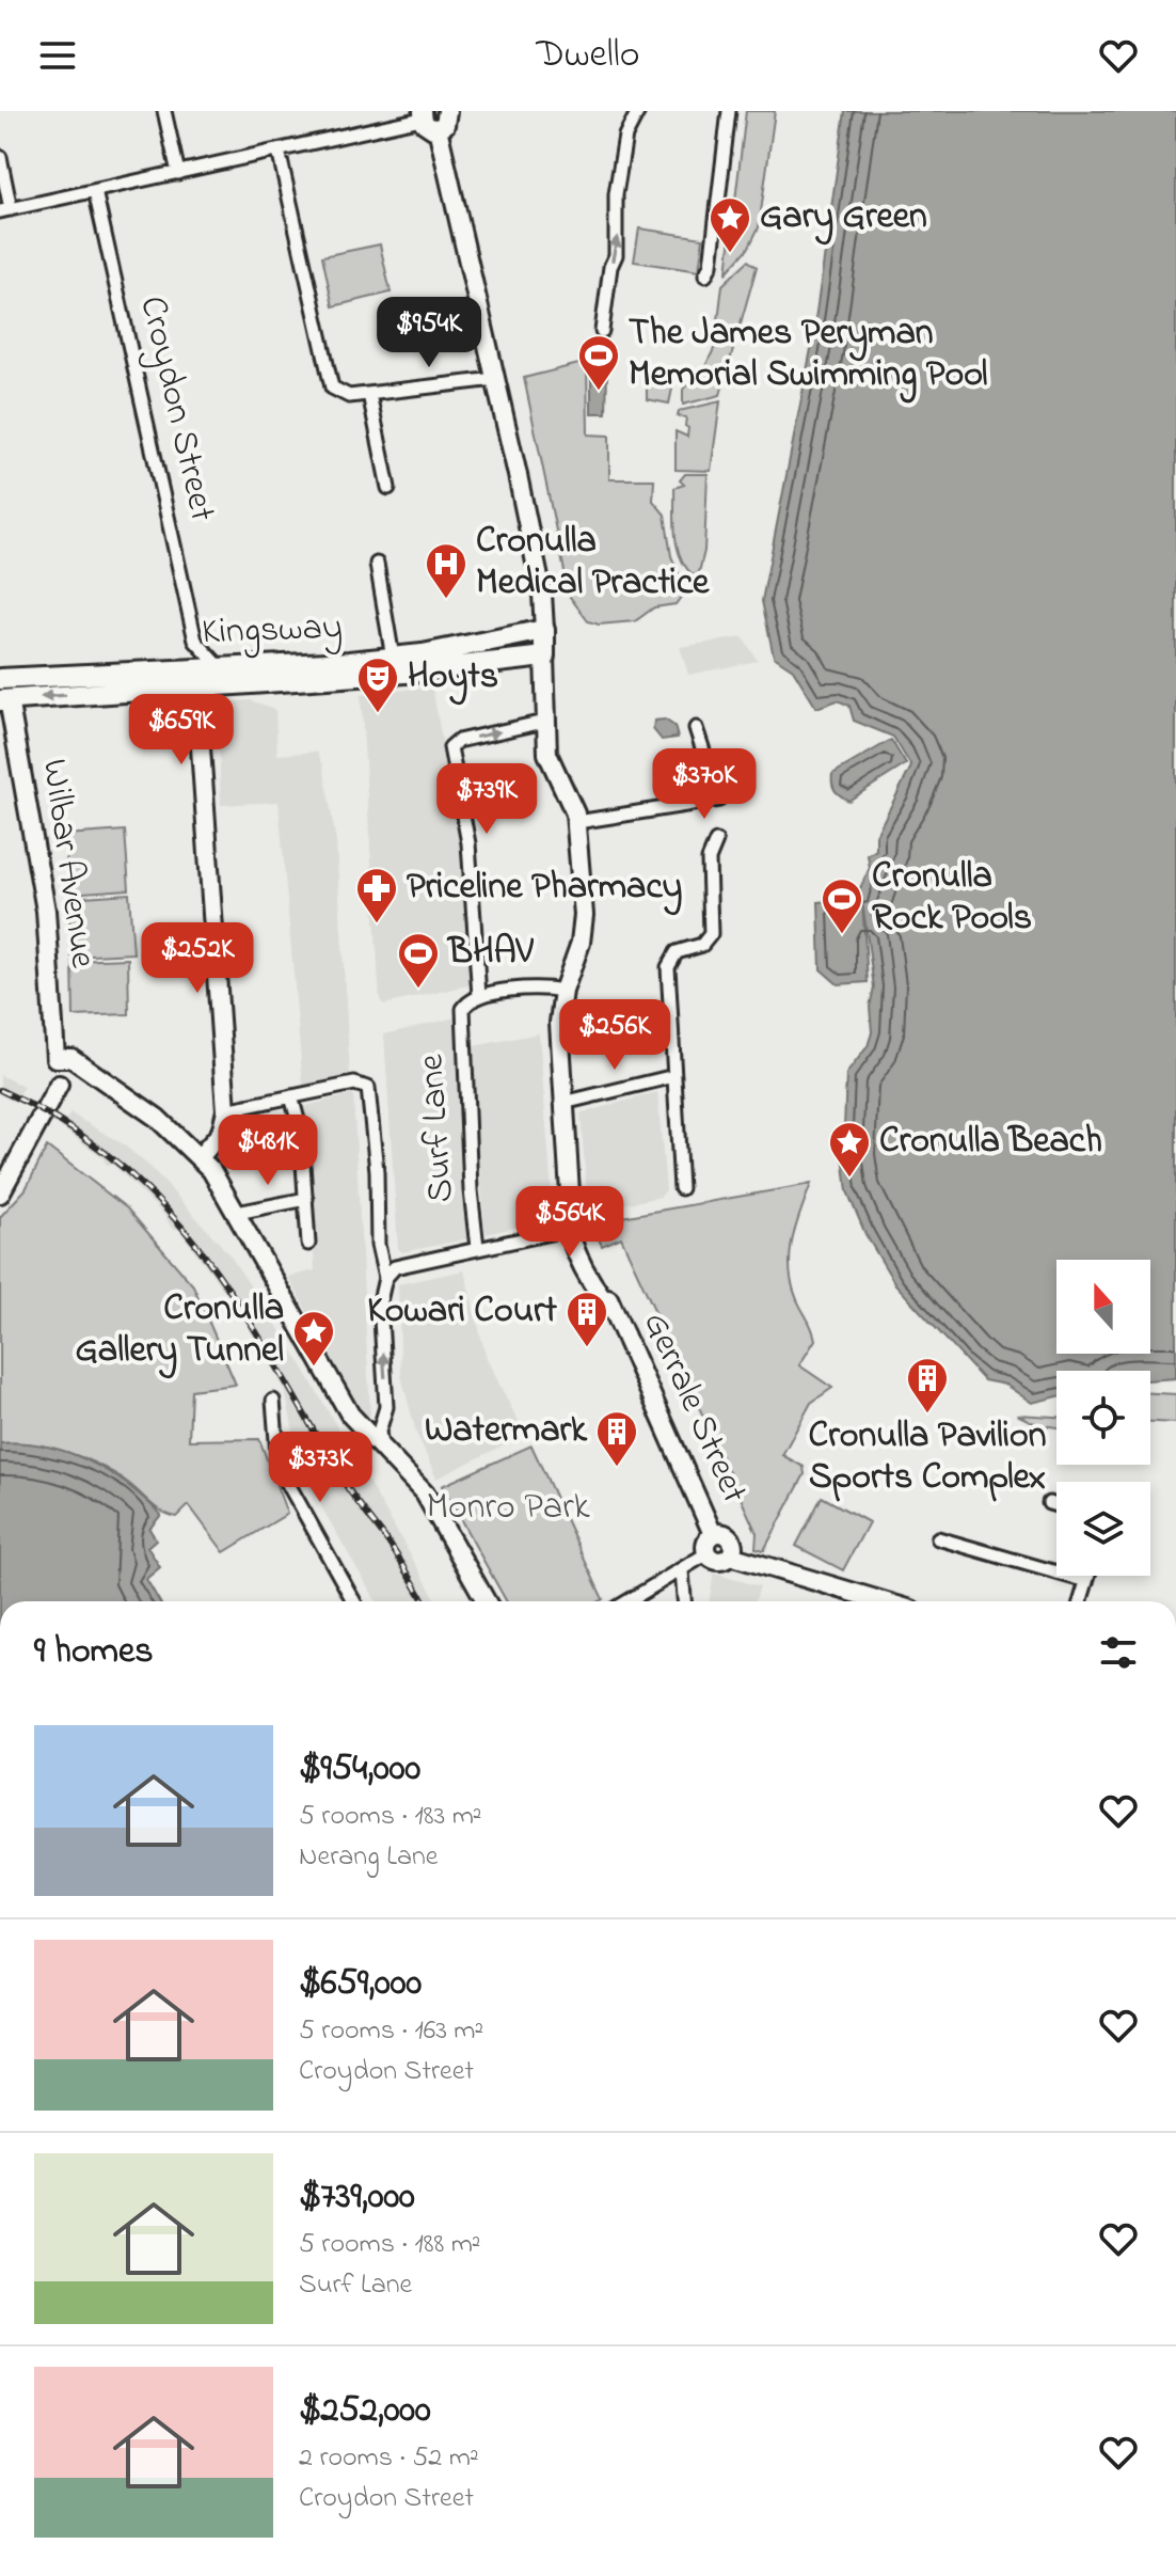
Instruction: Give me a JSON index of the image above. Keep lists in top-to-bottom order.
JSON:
{
  "streets": {
    "main road": ["Kingsway", "Gerrale Street"],
    "street": ["Croydon Street", "Wilbar Avenue", "Surf Lane"]
  },
  "crossings": [
    ["Croydon Street", "Kingsway"],
    ["Kingsway", "Wilbar Avenue"],
    ["Kingsway", "Gerrale Street"]
  ],
  "parks": ["Monro Park"],
  "places": {
    "place": ["Gary Green", "Cronulla Beach", "Cronulla Gallery Tunnel"],
    "sports": ["The James Peryman Memorial Swimming Pool", "Cronulla Rock Pools", "BHAV"],
    "hospital": ["Cronulla Medical Practice"],
    "theatre": ["Hoyts"],
    "pharmacy": ["Priceline Pharmacy"],
    "building": ["Kowari Court", "Cronulla Pavilion Sports Complex", "Watermark"]
  },
  "north": "top",
  "page": {
    "header": "Dwello",
    "price": [
      "$954K",
      "$659K",
      "$370K",
      "$739K",
      "$252K",
      "$256K",
      "$481K",
      "$564K",
      "$373K"
    ],
    "heading": "9 homes",
    "list": [
      {
        "name": "$954,000",
        "note": "5 rooms · 183 m² · Nerang Lane"
      },
      {
        "name": "$659,000",
        "note": "5 rooms · 163 m² · Croydon Street"
      },
      {
        "name": "$739,000",
        "note": "5 rooms · 188 m² · Surf Lane"
      },
      {
        "name": "$252,000",
        "note": "2 rooms · 52 m² · Croydon Street"
      }
    ]
  }
}
